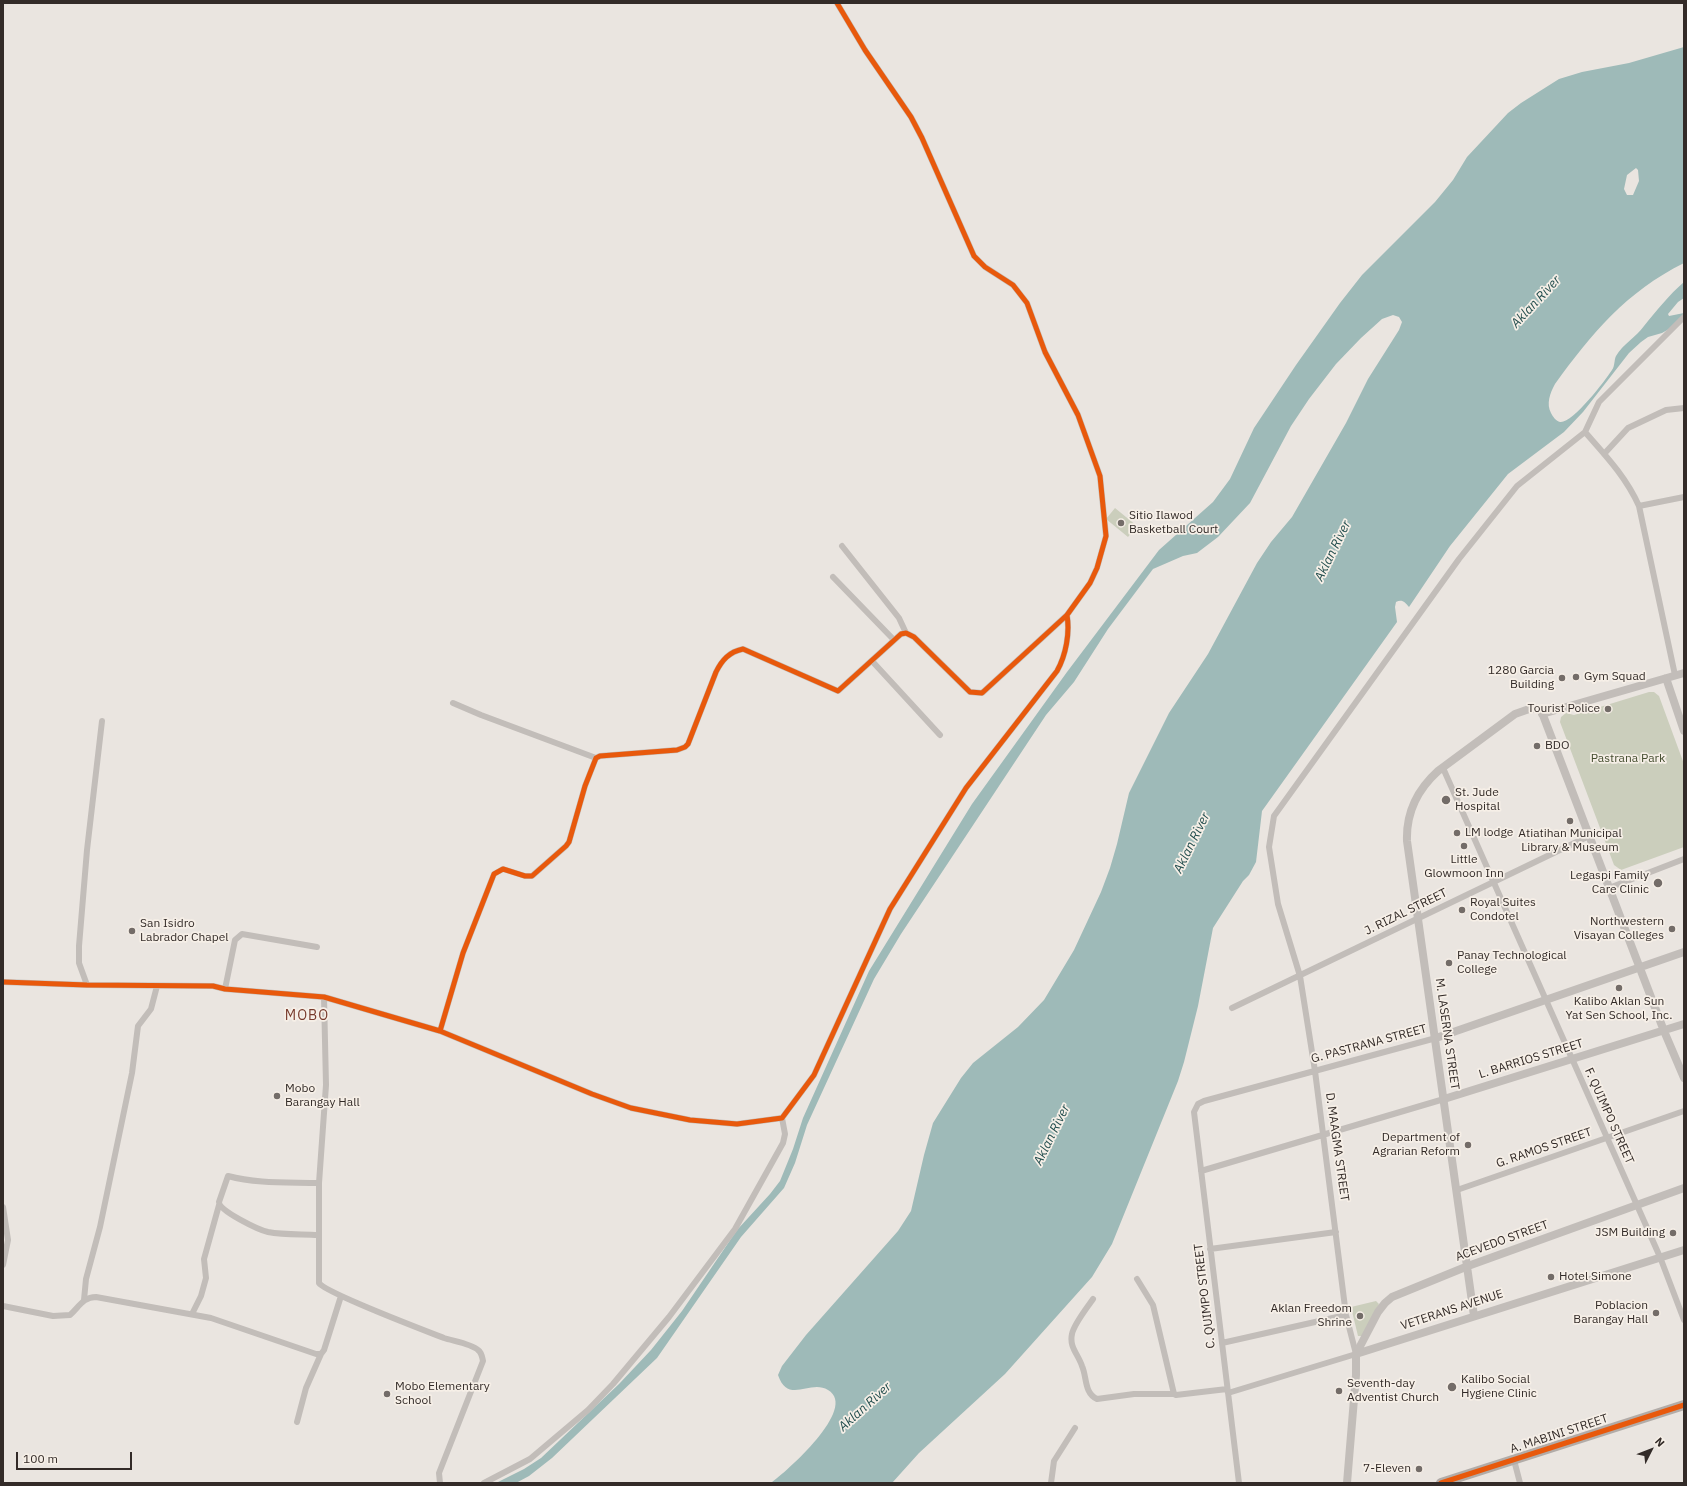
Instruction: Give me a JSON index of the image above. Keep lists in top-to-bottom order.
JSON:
{
  "streets": {
    "main road": ["A. MABINI STREET"],
    "street": [
      "J. RIZAL STREET",
      "M. LASERNA STREET",
      "G. PASTRANA STREET",
      "L. BARRIOS STREET",
      "F. QUIMPO STREET",
      "D. MAAGMA STREET",
      "G. RAMOS STREET",
      "ACEVEDO STREET",
      "C. QUIMPO STREET",
      "VETERANS AVENUE"
    ]
  },
  "crossings": [
    ["J. RIZAL STREET", "M. LASERNA STREET"],
    ["J. RIZAL STREET", "F. QUIMPO STREET"],
    ["J. RIZAL STREET", "D. MAAGMA STREET"],
    ["M. LASERNA STREET", "G. PASTRANA STREET"],
    ["M. LASERNA STREET", "L. BARRIOS STREET"],
    ["M. LASERNA STREET", "F. QUIMPO STREET"],
    ["M. LASERNA STREET", "G. RAMOS STREET"],
    ["M. LASERNA STREET", "ACEVEDO STREET"],
    ["M. LASERNA STREET", "VETERANS AVENUE"],
    ["G. PASTRANA STREET", "F. QUIMPO STREET"],
    ["G. PASTRANA STREET", "D. MAAGMA STREET"],
    ["G. PASTRANA STREET", "C. QUIMPO STREET"],
    ["L. BARRIOS STREET", "F. QUIMPO STREET"],
    ["L. BARRIOS STREET", "D. MAAGMA STREET"],
    ["L. BARRIOS STREET", "C. QUIMPO STREET"],
    ["F. QUIMPO STREET", "G. RAMOS STREET"],
    ["F. QUIMPO STREET", "ACEVEDO STREET"],
    ["F. QUIMPO STREET", "VETERANS AVENUE"],
    ["D. MAAGMA STREET", "ACEVEDO STREET"],
    ["D. MAAGMA STREET", "VETERANS AVENUE"],
    ["ACEVEDO STREET", "VETERANS AVENUE"],
    ["C. QUIMPO STREET", "VETERANS AVENUE"]
  ],
  "districts": ["MOBO"],
  "water": ["Aklan River"],
  "parks": ["Pastrana Park"],
  "places": [
    "Sitio Ilawod Basketball Court",
    "Gym Squad",
    "1280 Garcia Building",
    "Tourist Police",
    "BDO",
    "St. Jude Hospital",
    "Atiatihan Municipal Library & Museum",
    "LM lodge",
    "Little Glowmoon Inn",
    "Legaspi Family Care Clinic",
    "Royal Suites Condotel",
    "Northwestern Visayan Colleges",
    "San Isidro Labrador Chapel",
    "Panay Technological College",
    "Kalibo Aklan Sun Yat Sen School, Inc.",
    "Mobo Barangay Hall",
    "Department of Agrarian Reform",
    "JSM Building",
    "Hotel Simone",
    "Poblacion Barangay Hall",
    "Aklan Freedom Shrine",
    "Kalibo Social Hygiene Clinic",
    "Seventh-day Adventist Church",
    "Mobo Elementary School",
    "7-Eleven"
  ],
  "scale_bar": "100 m",
  "north": "top right"
}
